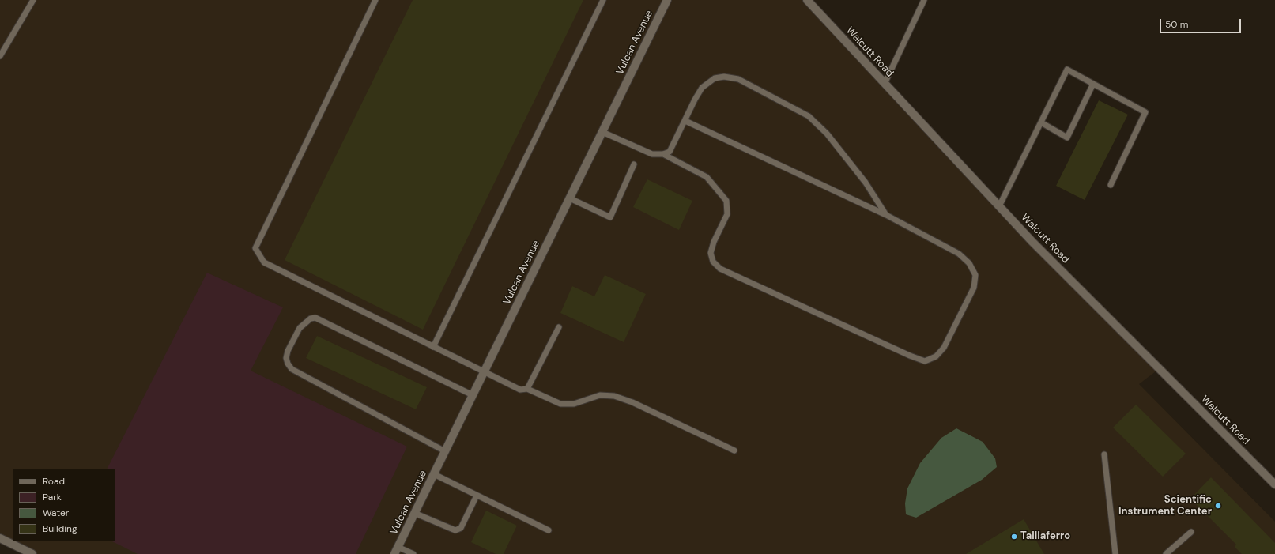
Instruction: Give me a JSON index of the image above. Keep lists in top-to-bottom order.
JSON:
{
  "streets": {
    "street": ["Vulcan Avenue", "Walcutt Road"]
  },
  "places": ["Scientific Instrument Center", "Talliaferro"],
  "legend": [
    "Road",
    "Park",
    "Water",
    "Building"
  ],
  "scale_bar": "50 m"
}
